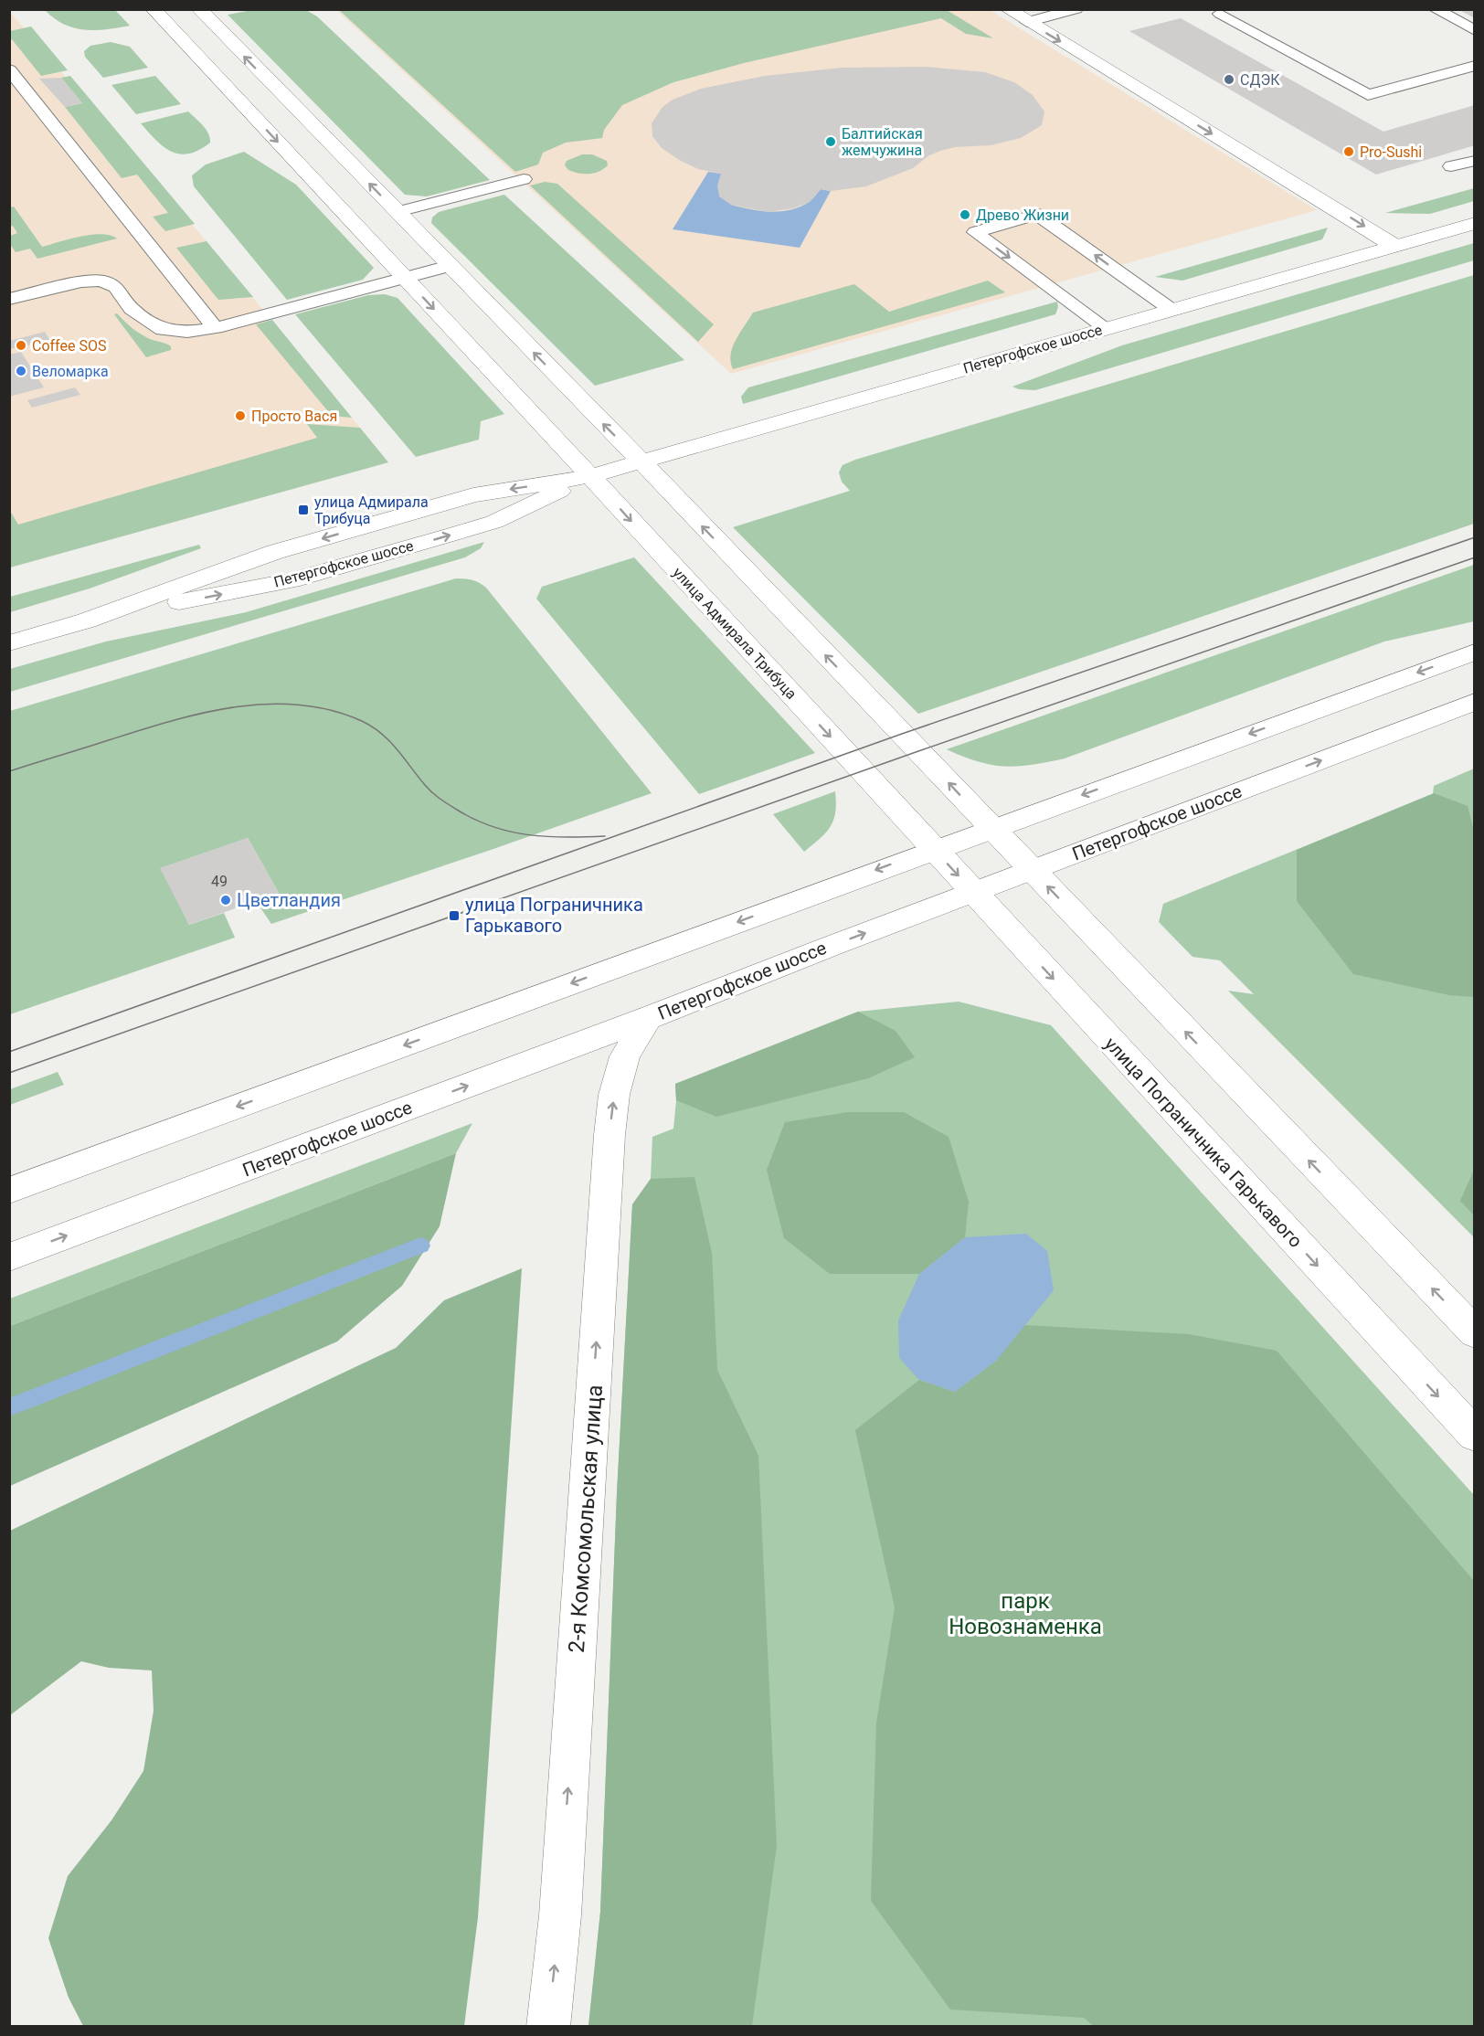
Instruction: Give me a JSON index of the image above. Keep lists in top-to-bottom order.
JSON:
{
  "streets": {
    "street": [
      "Петергофское шоссе",
      "улица Адмирала Трибуца",
      "улица Пограничника Гарькавого",
      "2-я Комсомольская улица"
    ]
  },
  "crossings": [
    ["Петергофское шоссе", "улица Адмирала Трибуца"],
    ["Петергофское шоссе", "улица Пограничника Гарькавого"],
    ["Петергофское шоссе", "2-я Комсомольская улица"],
    ["улица Адмирала Трибуца", "улица Пограничника Гарькавого"]
  ],
  "one_way": ["2-я Комсомольская улица"],
  "parks": ["парк Новознаменка"],
  "places": {
    "other": [
      "СДЭК",
      "Балтийская жемчужина",
      "Pro-Sushi",
      "Древо Жизни",
      "Coffee SOS",
      "Веломарка",
      "Просто Вася",
      "Цветландия"
    ],
    "transit": ["улица Адмирала Трибуца", "улица Пограничника Гарькавого"]
  },
  "house_numbers": ["49"]
}
